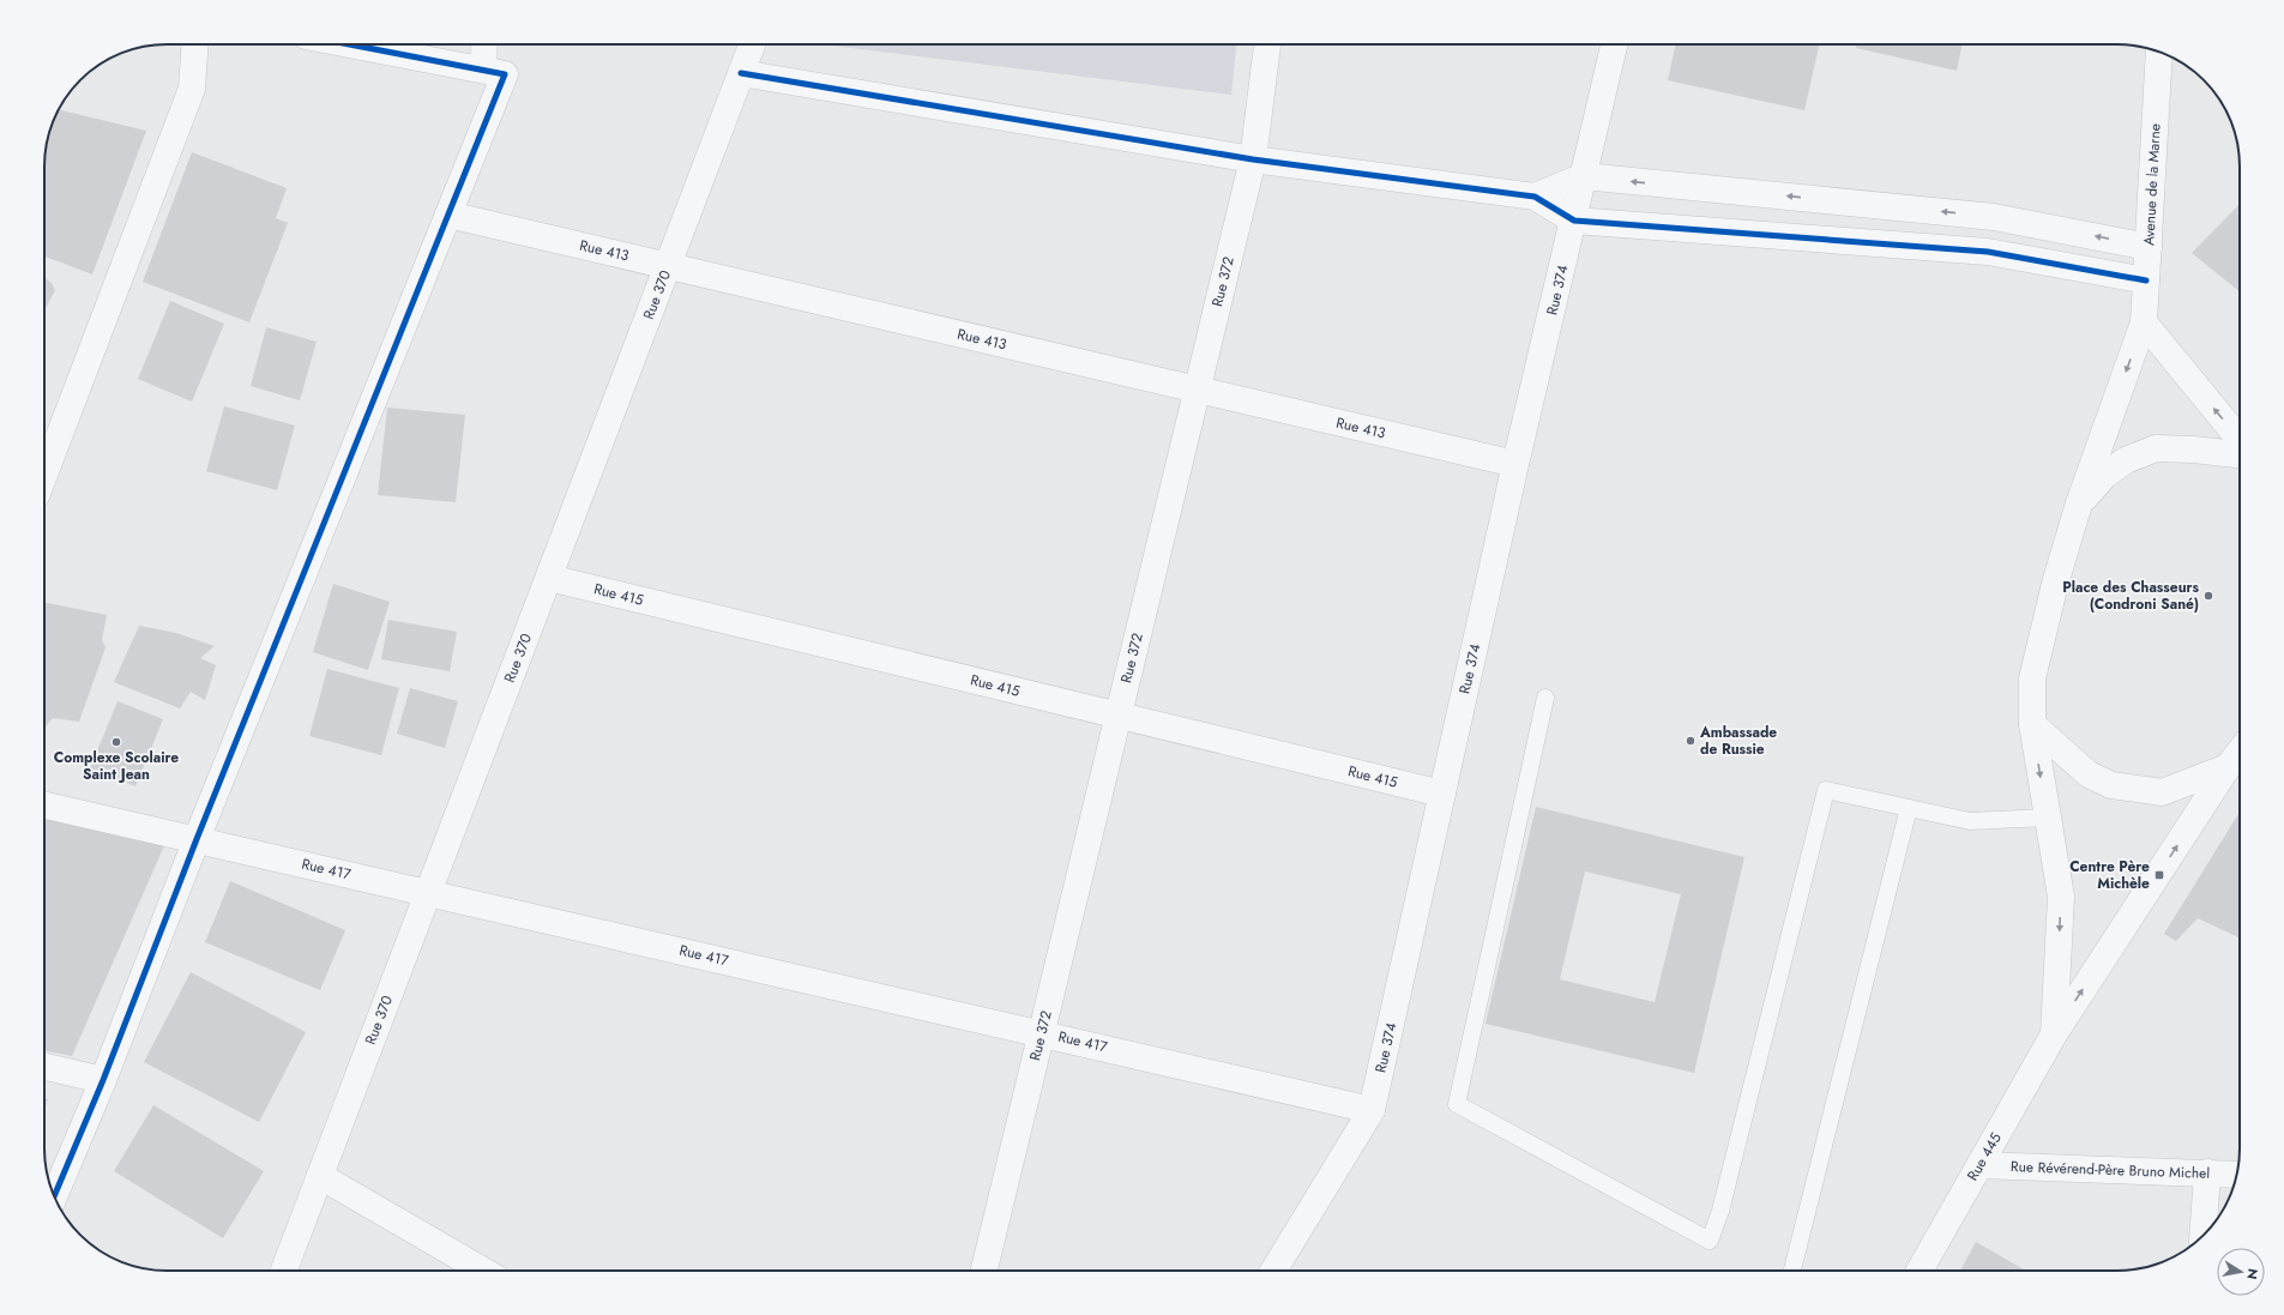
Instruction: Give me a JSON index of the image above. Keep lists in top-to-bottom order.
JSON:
{
  "streets": {
    "street": [
      "Avenue de la Marne",
      "Rue 413",
      "Rue 372",
      "Rue 374",
      "Rue 370",
      "Rue 415",
      "Rue 417",
      "Rue 445",
      "Rue Révérend-Père Bruno Michel"
    ]
  },
  "crossings": [
    ["Avenue de la Marne", "Rue 445"],
    ["Rue 413", "Rue 372"],
    ["Rue 413", "Rue 374"],
    ["Rue 413", "Rue 370"],
    ["Rue 372", "Rue 415"],
    ["Rue 372", "Rue 417"],
    ["Rue 374", "Rue 415"],
    ["Rue 374", "Rue 417"],
    ["Rue 370", "Rue 415"],
    ["Rue 370", "Rue 417"],
    ["Rue 445", "Rue Révérend-Père Bruno Michel"]
  ],
  "one_way": ["Avenue de la Marne", "Rue 445"],
  "places": {
    "other": ["Place des Chasseurs (Condroni Sané)", "Ambassade de Russie", "Complexe Scolaire Saint Jean"],
    "transit": ["Centre Père Michèle"]
  },
  "north": "right"
}
